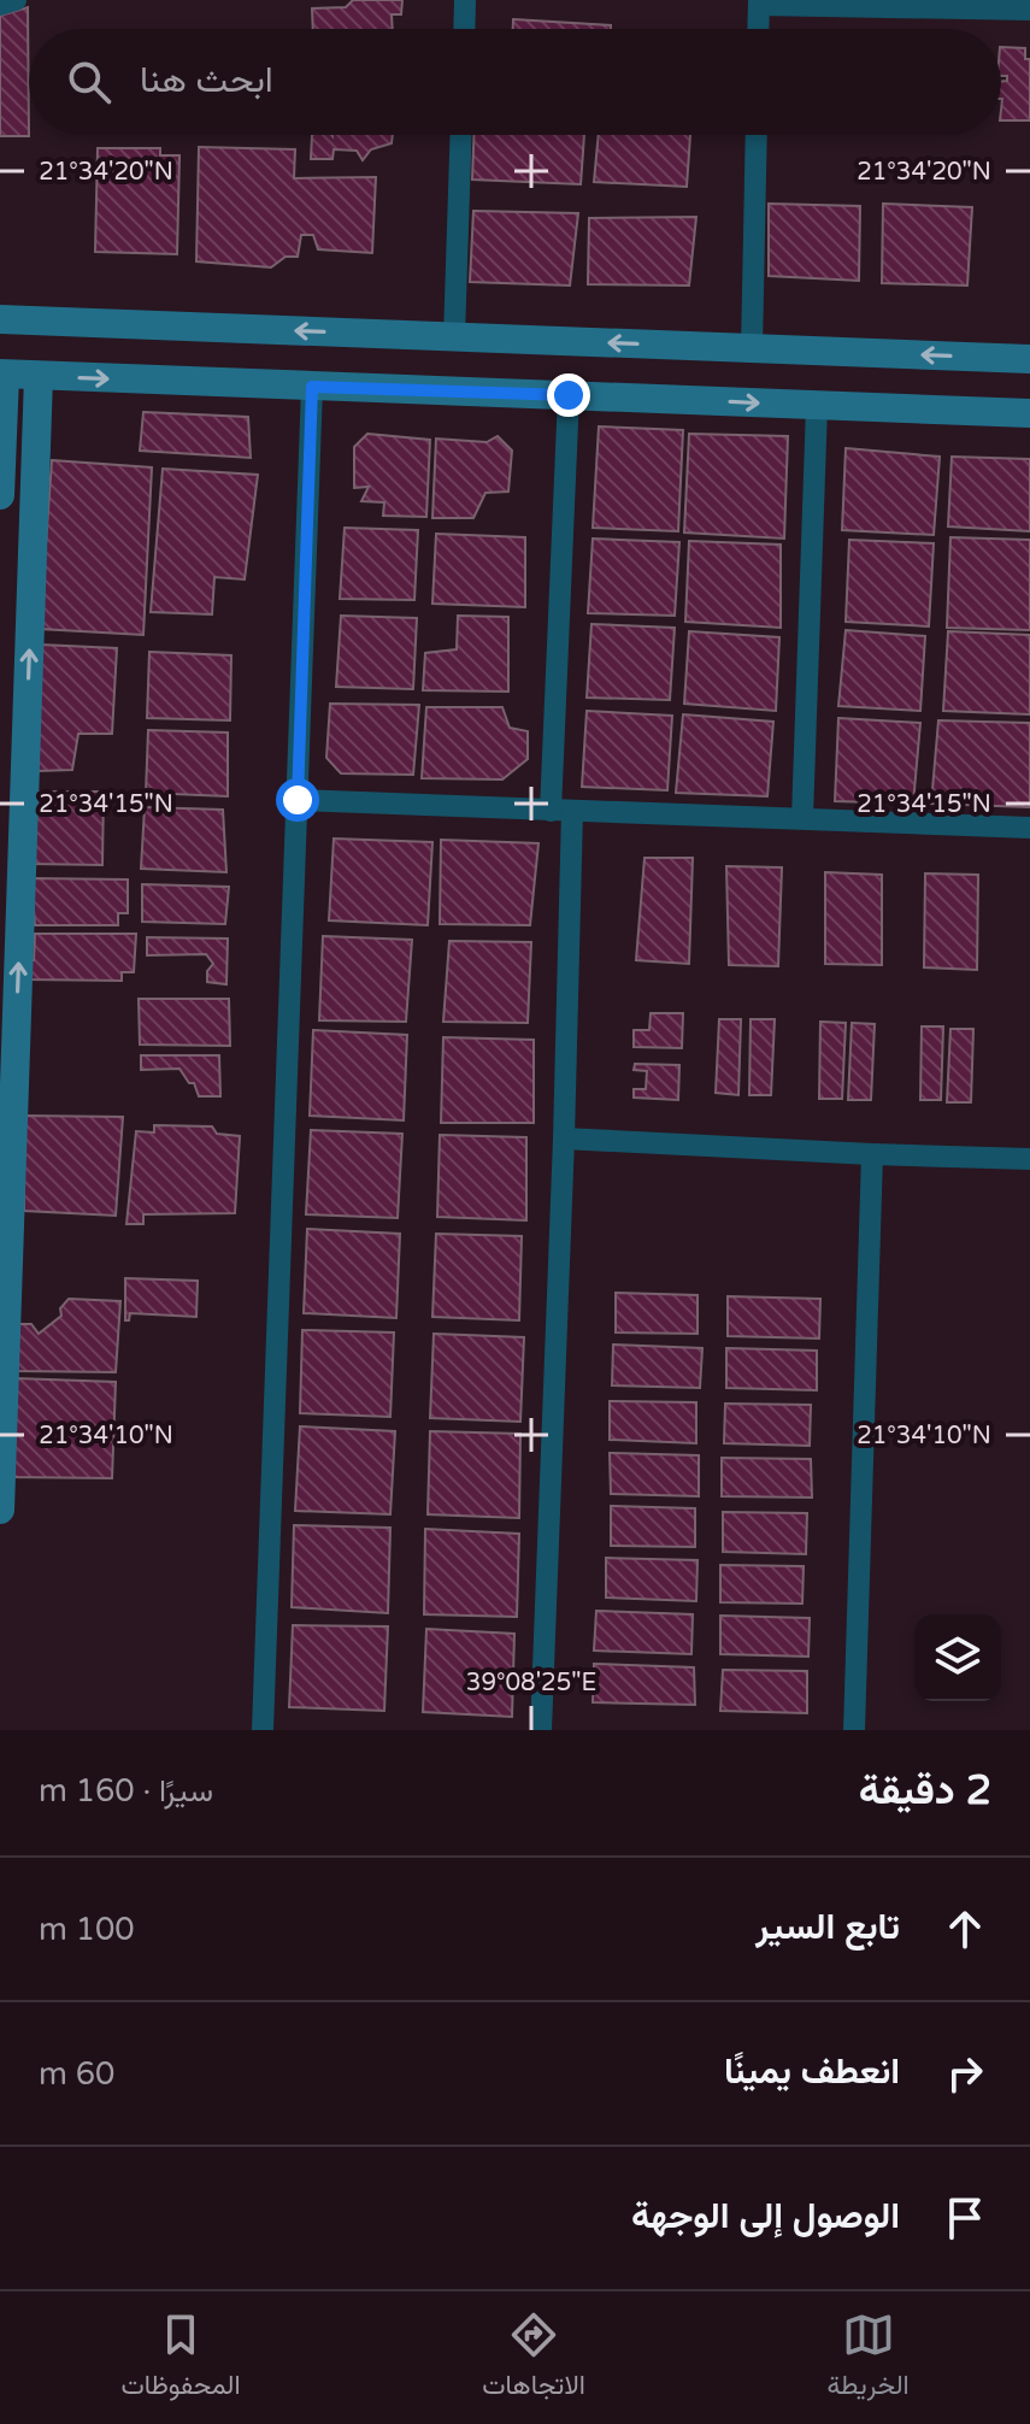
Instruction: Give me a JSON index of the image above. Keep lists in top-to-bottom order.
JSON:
{
  "page": {
    "search": "ابحث هنا",
    "heading": ["2 دقيقة", "سيرًا · 160 m"],
    "list": [
      ["تابع السير", "100 m"],
      ["انعطف يمينًا", "60 m"],
      "الوصول إلى الوجهة"
    ],
    "nav": ["الخريطة", "الاتجاهات", "المحفوظات"]
  },
  "coordinates": [
    "21°34'20\"N",
    "21°34'15\"N",
    "21°34'10\"N",
    "39°08'25\"E"
  ]
}
